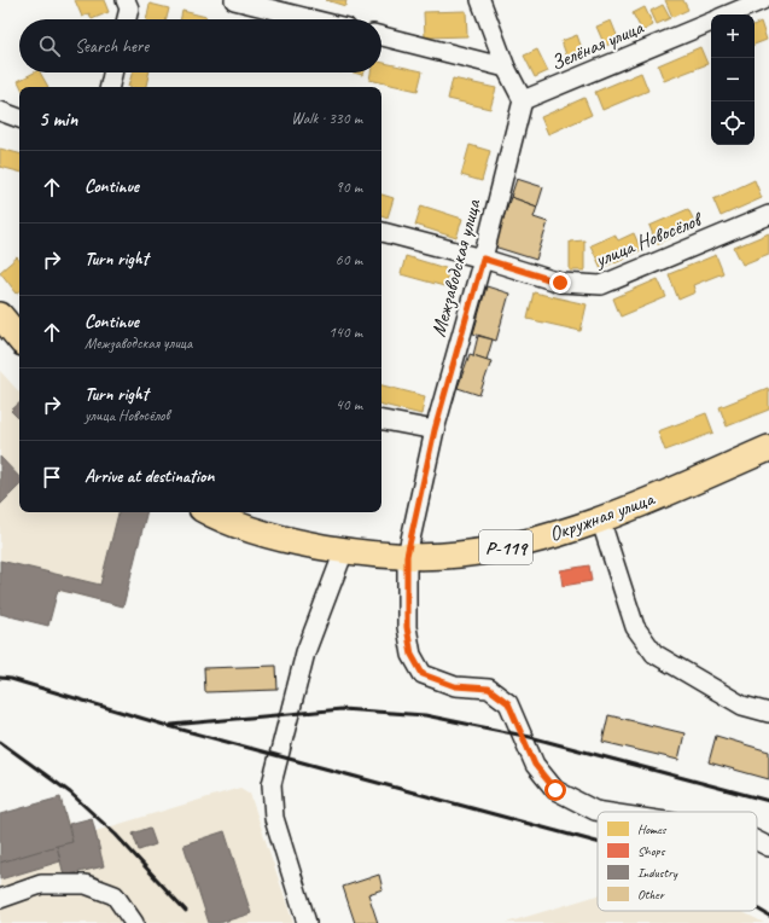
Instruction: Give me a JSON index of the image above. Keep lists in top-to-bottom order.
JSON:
{
  "streets": {
    "highway": ["Окружная улица", "Р-119"],
    "street": ["Зелёная улица", "улица Новосёлов", "Межзаводская улица"]
  },
  "crossings": [
    ["Зелёная улица", "Межзаводская улица"],
    ["улица Новосёлов", "Межзаводская улица"],
    ["Межзаводская улица", "Окружная улица"]
  ],
  "legend": [
    "Homes",
    "Shops",
    "Industry",
    "Other"
  ],
  "page": {
    "map_buttons": ["+", "−"],
    "search": "Search here",
    "heading": ["5 min", "Walk · 330 m"],
    "list": [
      ["Continue", "90 m"],
      ["Turn right", "60 m"],
      ["Continue", "Межзаводская улица", "140 m"],
      ["Turn right", "улица Новосёлов", "40 m"],
      "Arrive at destination"
    ]
  }
}
